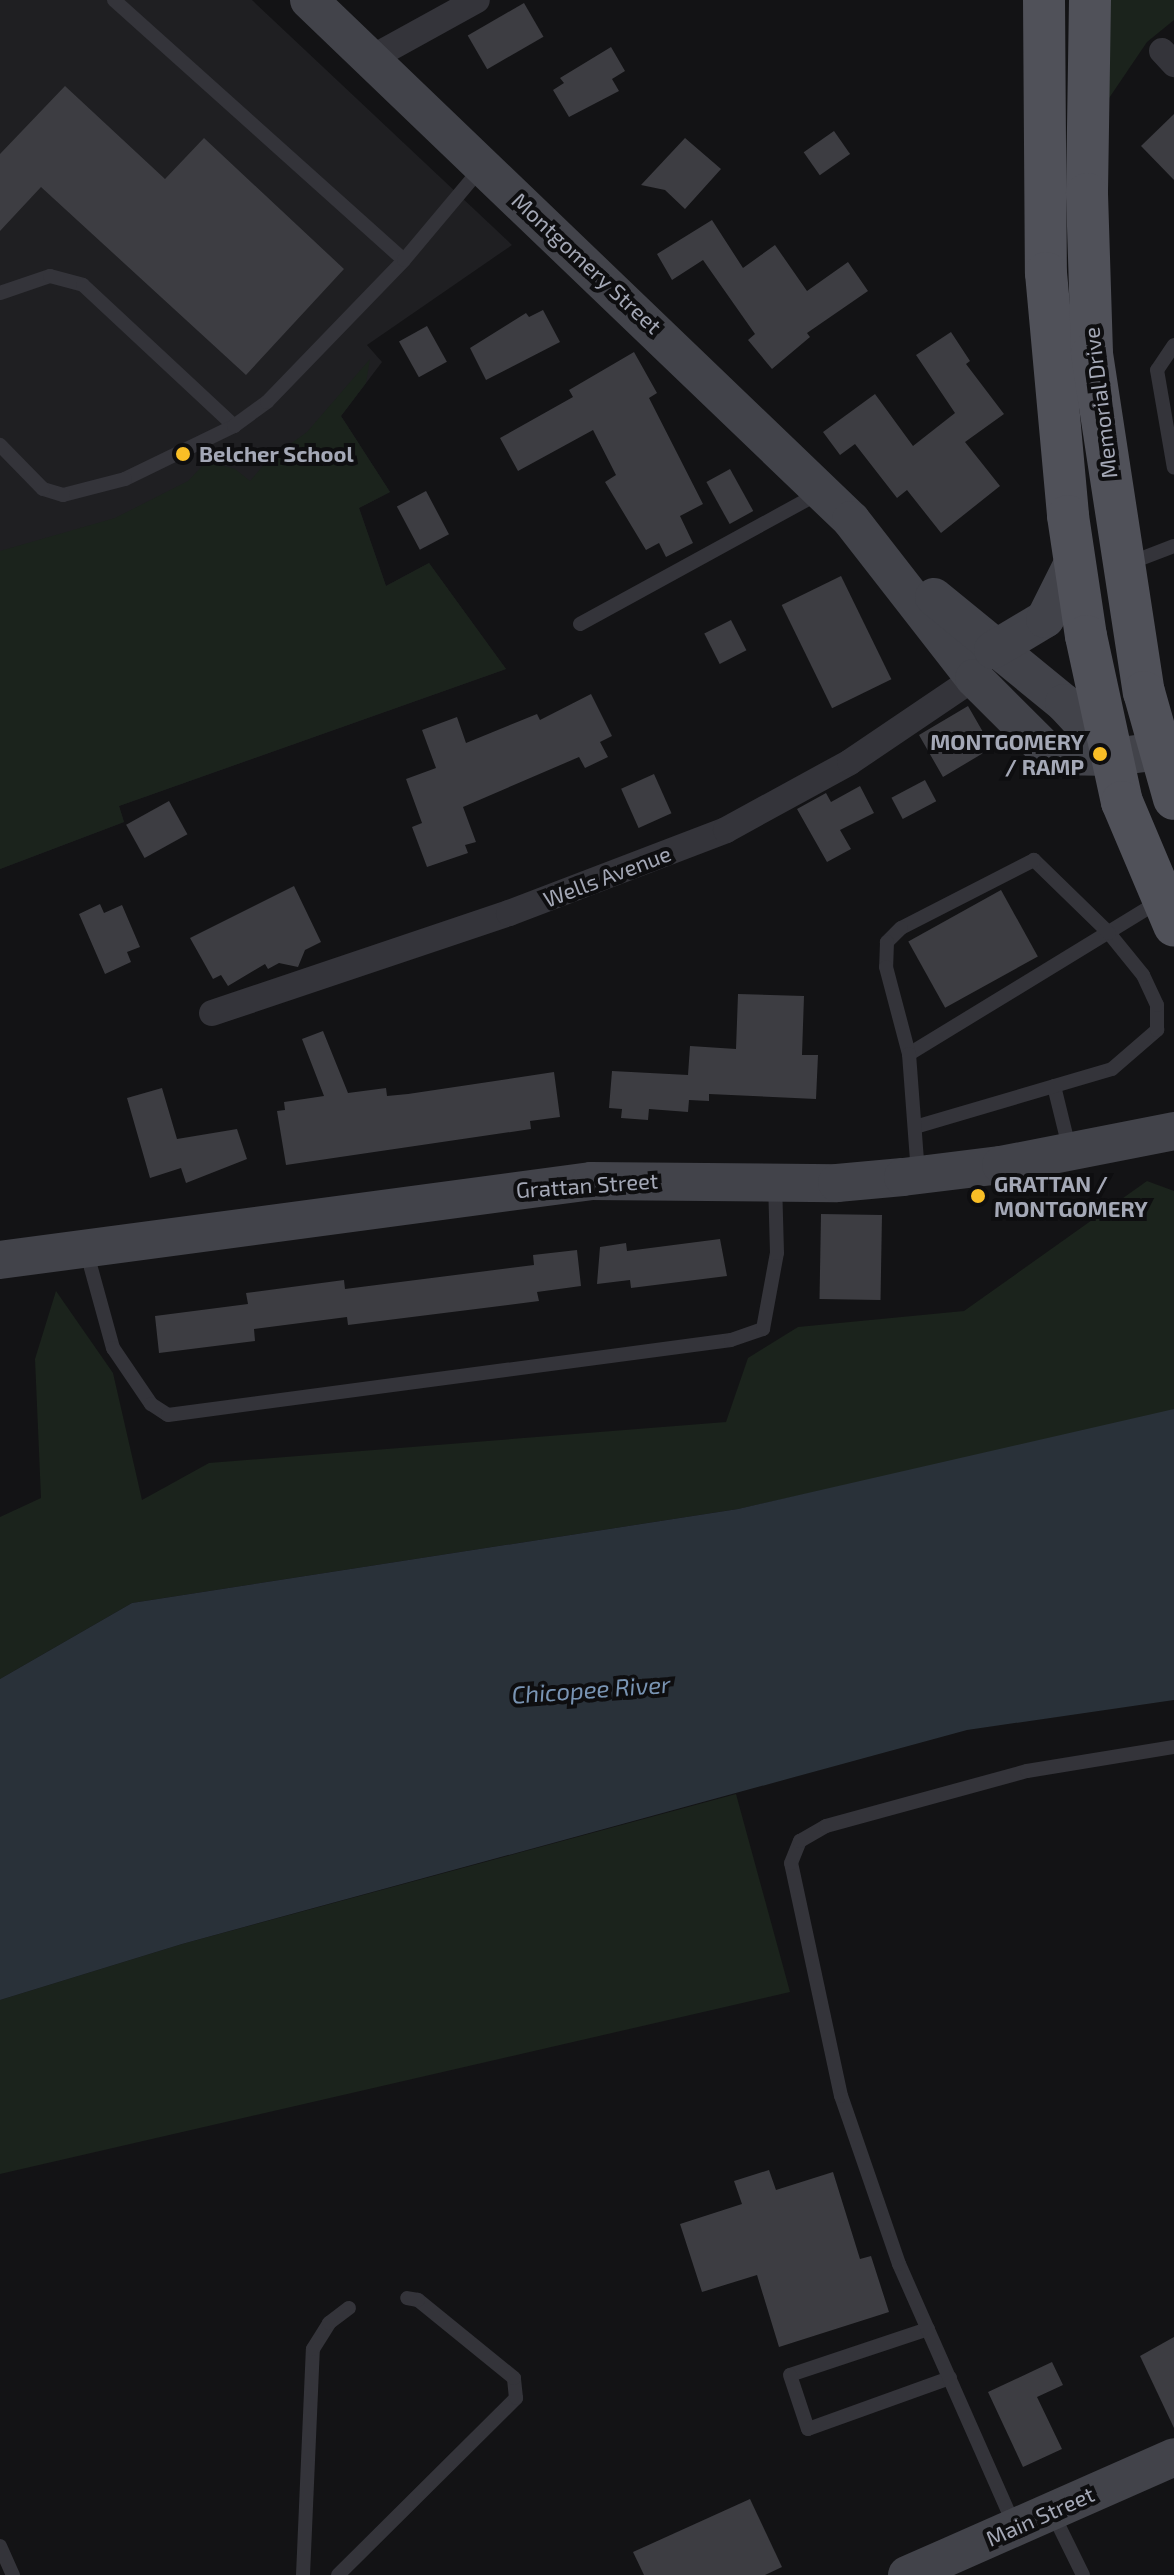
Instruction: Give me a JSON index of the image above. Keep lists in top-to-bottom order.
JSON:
{
  "streets": {
    "main road": [
      "Montgomery Street",
      "Memorial Drive",
      "Grattan Street",
      "Main Street"
    ],
    "street": ["Wells Avenue"]
  },
  "crossings": [
    ["Montgomery Street", "Memorial Drive"],
    ["Montgomery Street", "Wells Avenue"]
  ],
  "water": ["Chicopee River"],
  "places": ["Belcher School", "MONTGOMERY / RAMP", "GRATTAN / MONTGOMERY"]
}
